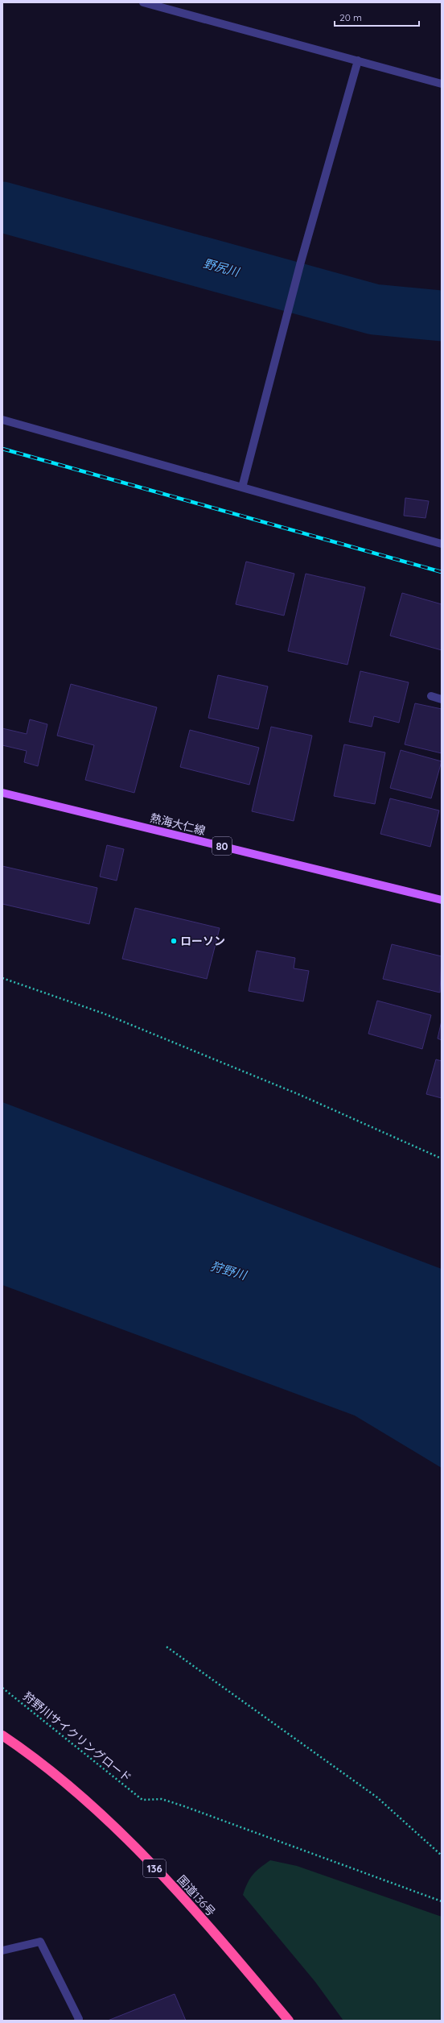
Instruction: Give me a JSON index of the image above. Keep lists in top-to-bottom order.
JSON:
{
  "streets": {
    "highway": ["136", "国道136号"],
    "main road": ["熱海大仁線", "80"],
    "path": ["狩野川サイクリングロード"]
  },
  "water": ["野尻川", "狩野川"],
  "places": ["ローソン"],
  "scale_bar": "20 m"
}
